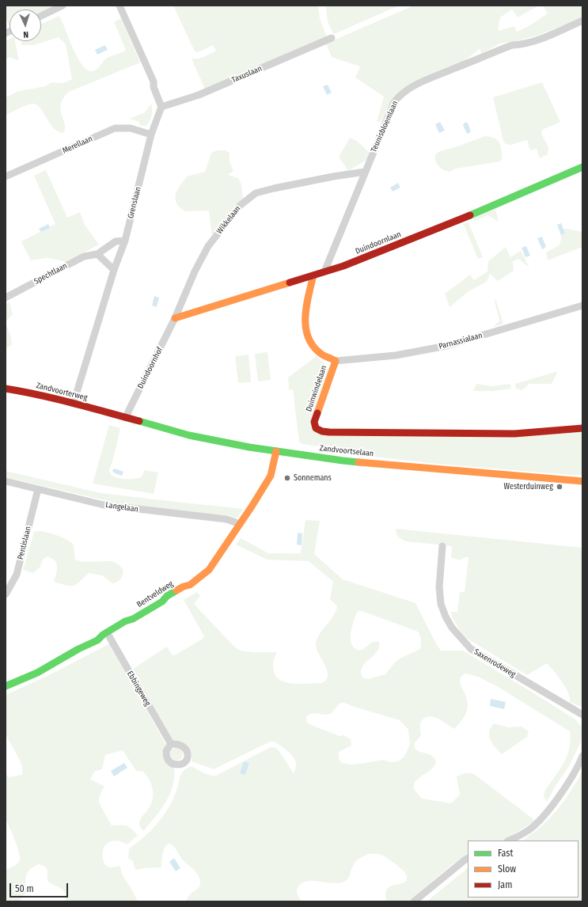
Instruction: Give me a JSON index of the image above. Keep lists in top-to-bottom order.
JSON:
{
  "streets": {
    "street": [
      "Taxuslaan",
      "Teunisbloemlaan",
      "Merellaan",
      "Grenslaan",
      "Wikkelaan",
      "Duindoornlaan",
      "Spechtlaan",
      "Parnassialaan",
      "Duindoornhof",
      "Duinwindelaan",
      "Zandvoorterweg",
      "Zandvoortselaan",
      "Langelaan",
      "Pentislaan",
      "Bentveldweg",
      "Saxenrodeweg",
      "Ebbingeweg"
    ]
  },
  "crossings": [
    ["Taxuslaan", "Grenslaan"],
    ["Teunisbloemlaan", "Wikkelaan"],
    ["Teunisbloemlaan", "Duindoornlaan"],
    ["Merellaan", "Grenslaan"],
    ["Grenslaan", "Spechtlaan"],
    ["Grenslaan", "Zandvoorterweg"],
    ["Wikkelaan", "Duindoornlaan"],
    ["Wikkelaan", "Duindoornhof"],
    ["Duindoornlaan", "Duindoornhof"],
    ["Duindoornlaan", "Duinwindelaan"],
    ["Parnassialaan", "Duinwindelaan"],
    ["Duindoornhof", "Zandvoortselaan"],
    ["Zandvoorterweg", "Zandvoortselaan"],
    ["Zandvoortselaan", "Bentveldweg"],
    ["Langelaan", "Pentislaan"],
    ["Langelaan", "Bentveldweg"],
    ["Bentveldweg", "Ebbingeweg"]
  ],
  "places": ["Sonnemans", "Westerduinweg"],
  "legend": ["Fast", "Slow", "Jam"],
  "scale_bar": "50 m",
  "north": "bottom"
}
